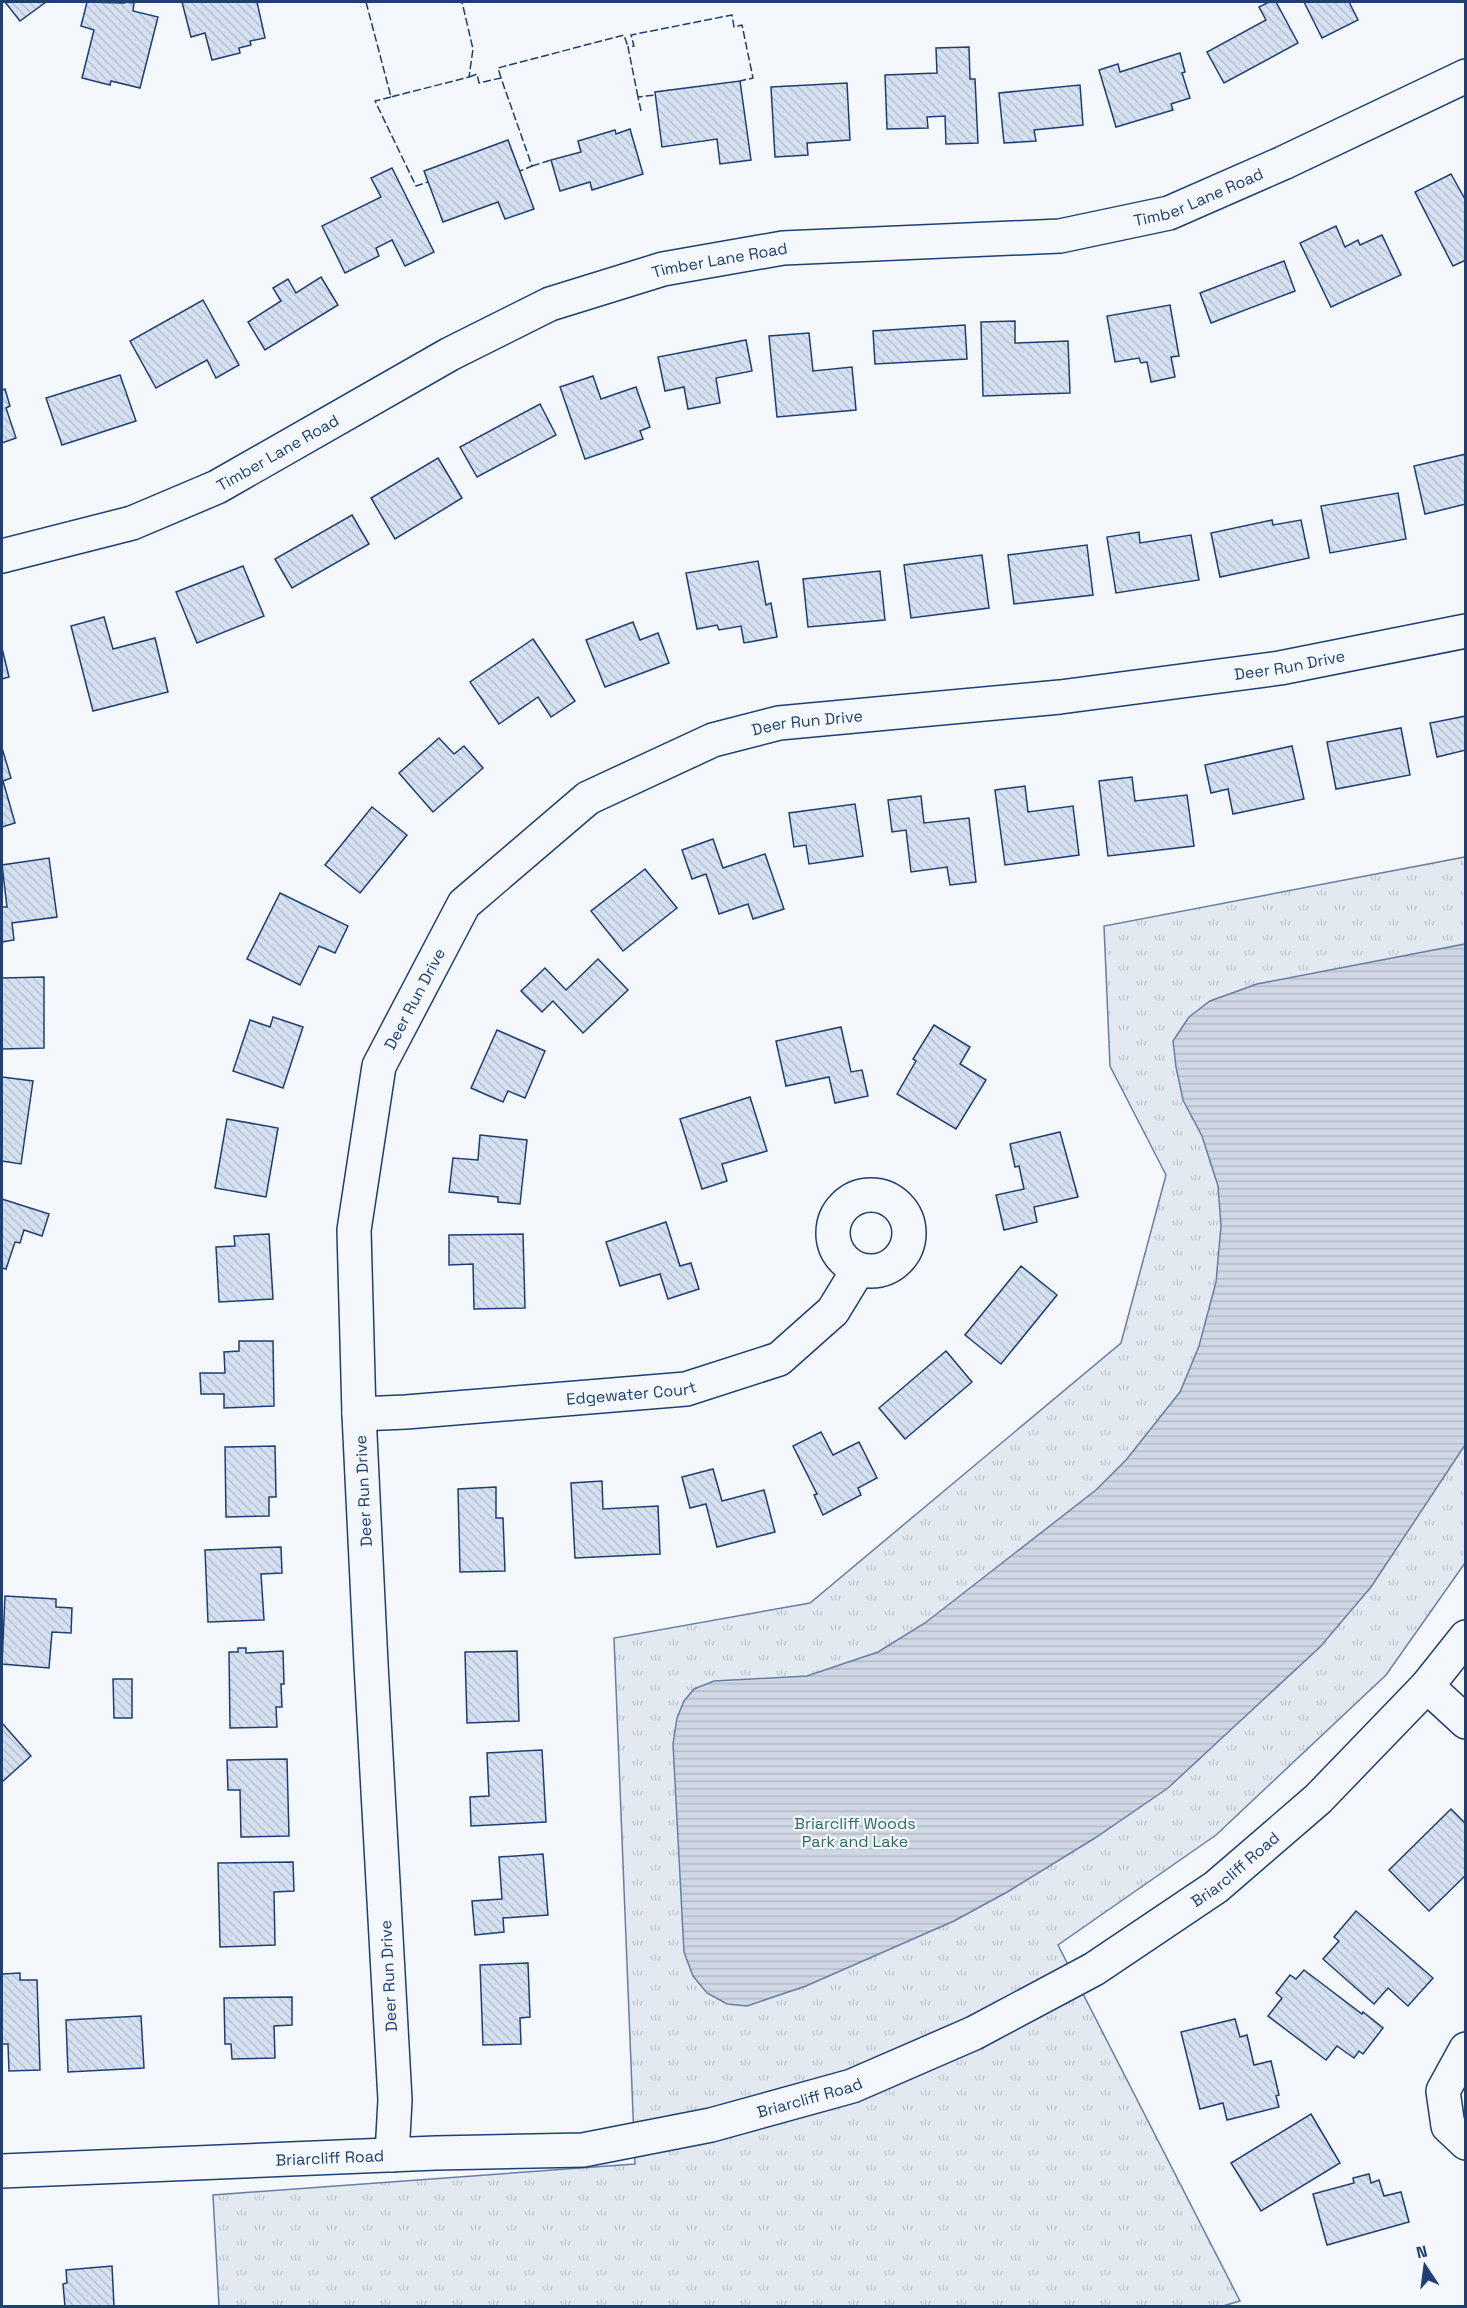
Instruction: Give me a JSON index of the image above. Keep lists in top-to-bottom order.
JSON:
{
  "streets": {
    "street": [
      "Timber Lane Road",
      "Deer Run Drive",
      "Edgewater Court",
      "Briarcliff Road"
    ]
  },
  "crossings": [
    ["Deer Run Drive", "Edgewater Court"],
    ["Deer Run Drive", "Briarcliff Road"]
  ],
  "parks": ["Briarcliff Woods Park and Lake"],
  "north": "top"
}
